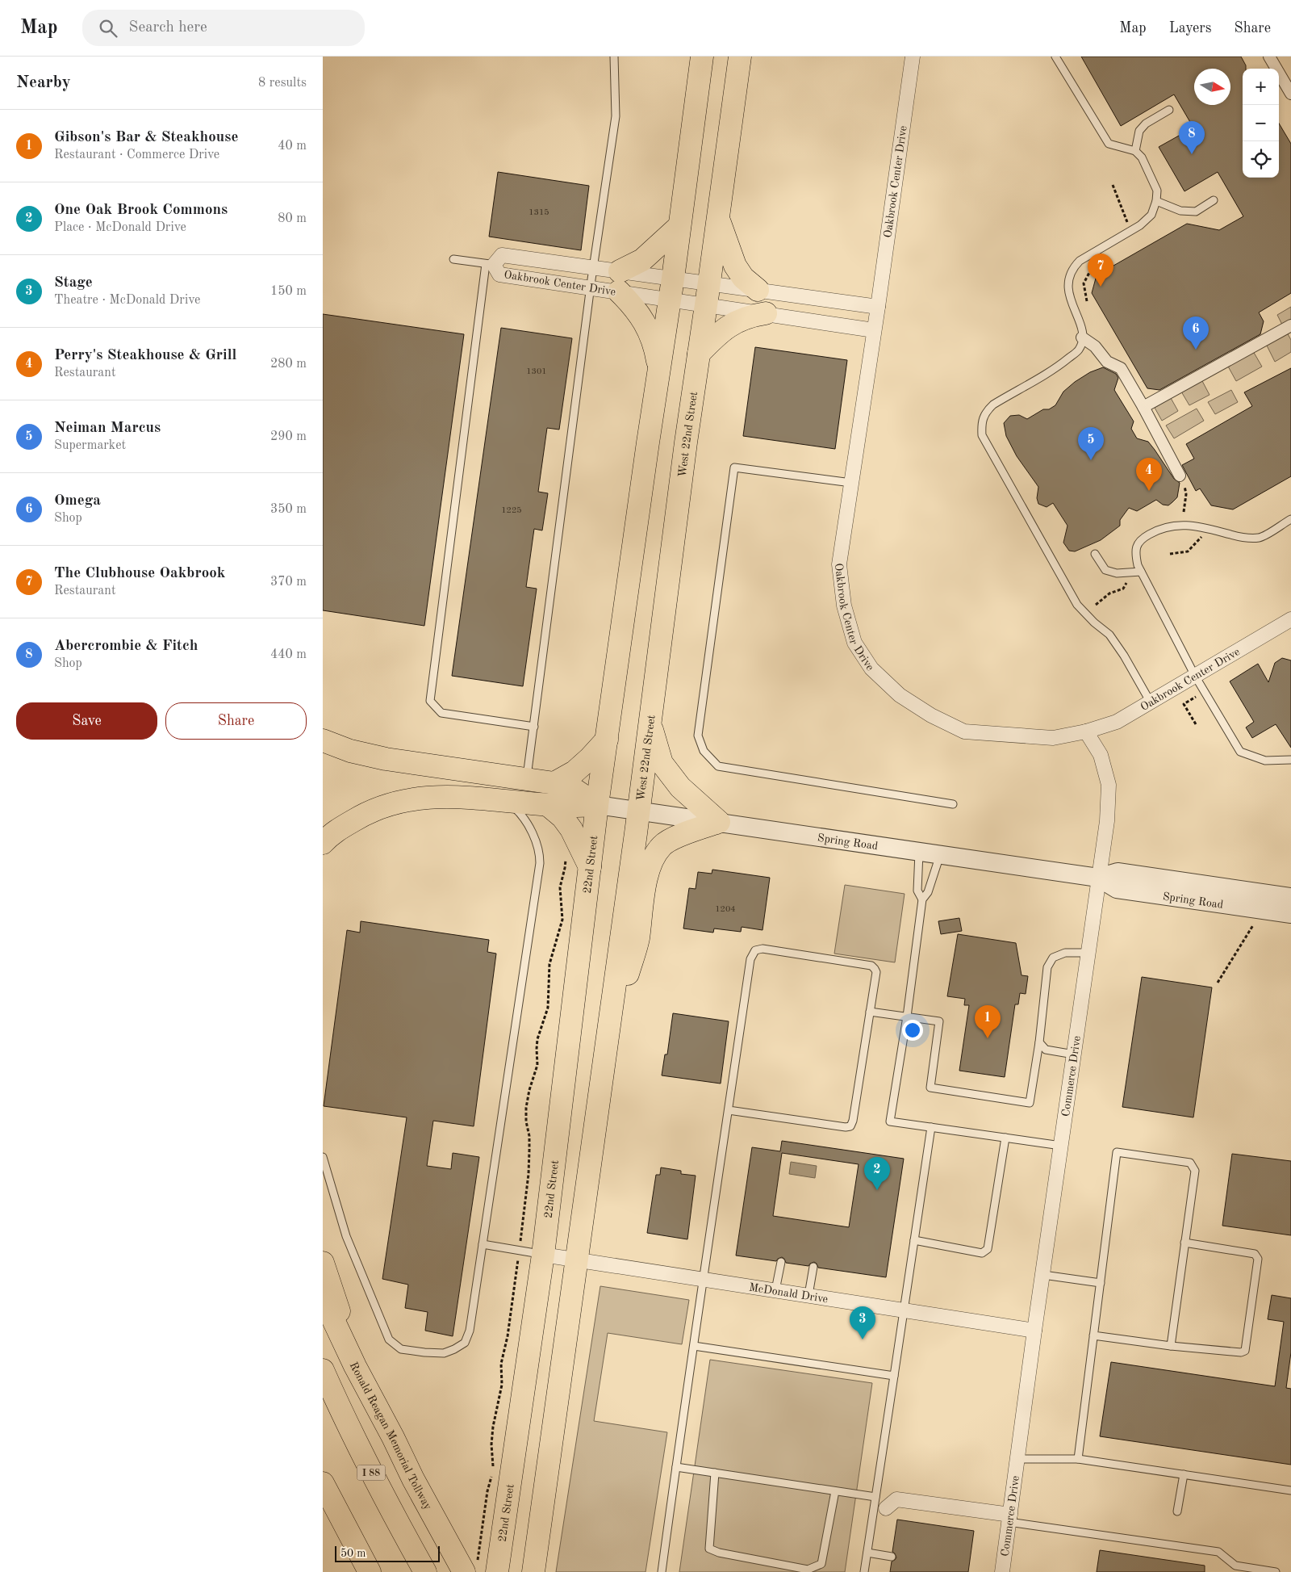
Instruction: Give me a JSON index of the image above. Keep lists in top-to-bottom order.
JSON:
{
  "streets": {
    "main road": [
      "West 22nd Street",
      "22nd Street",
      "Ronald Reagan Memorial Tollway",
      "I 88"
    ],
    "street": [
      "Oakbrook Center Drive",
      "Spring Road",
      "Commerce Drive",
      "McDonald Drive"
    ]
  },
  "crossings": [
    ["Oakbrook Center Drive", "West 22nd Street"],
    ["West 22nd Street", "Spring Road"],
    ["Spring Road", "22nd Street"],
    ["Spring Road", "Commerce Drive"],
    ["22nd Street", "McDonald Drive"],
    ["Commerce Drive", "McDonald Drive"]
  ],
  "house_numbers": [
    "1315",
    "1301",
    "1225",
    "1204"
  ],
  "scale_bar": "50 m",
  "north": "right",
  "page": {
    "header": "Map",
    "search": "Search here",
    "nav": ["Map", "Layers", "Share"],
    "heading": ["Nearby", "8 results"],
    "map_buttons": ["+", "−"],
    "list": [
      {
        "mark": "1",
        "name": "Gibson's Bar & Steakhouse",
        "note": "Restaurant · Commerce Drive",
        "value": "40 m"
      },
      {
        "mark": "2",
        "name": "One Oak Brook Commons",
        "note": "Place · McDonald Drive",
        "value": "80 m"
      },
      {
        "mark": "3",
        "name": "Stage",
        "note": "Theatre · McDonald Drive",
        "value": "150 m"
      },
      {
        "mark": "4",
        "name": "Perry's Steakhouse & Grill",
        "note": "Restaurant",
        "value": "280 m"
      },
      {
        "mark": "5",
        "name": "Neiman Marcus",
        "note": "Supermarket",
        "value": "290 m"
      },
      {
        "mark": "6",
        "name": "Omega",
        "note": "Shop",
        "value": "350 m"
      },
      {
        "mark": "7",
        "name": "The Clubhouse Oakbrook",
        "note": "Restaurant",
        "value": "370 m"
      },
      {
        "mark": "8",
        "name": "Abercrombie & Fitch",
        "note": "Shop",
        "value": "440 m"
      }
    ],
    "pins": [
      "8",
      "7",
      "6",
      "5",
      "4",
      "1",
      "2",
      "3"
    ],
    "buttons": ["Save", "Share"],
    "scale": "50 m"
  }
}
